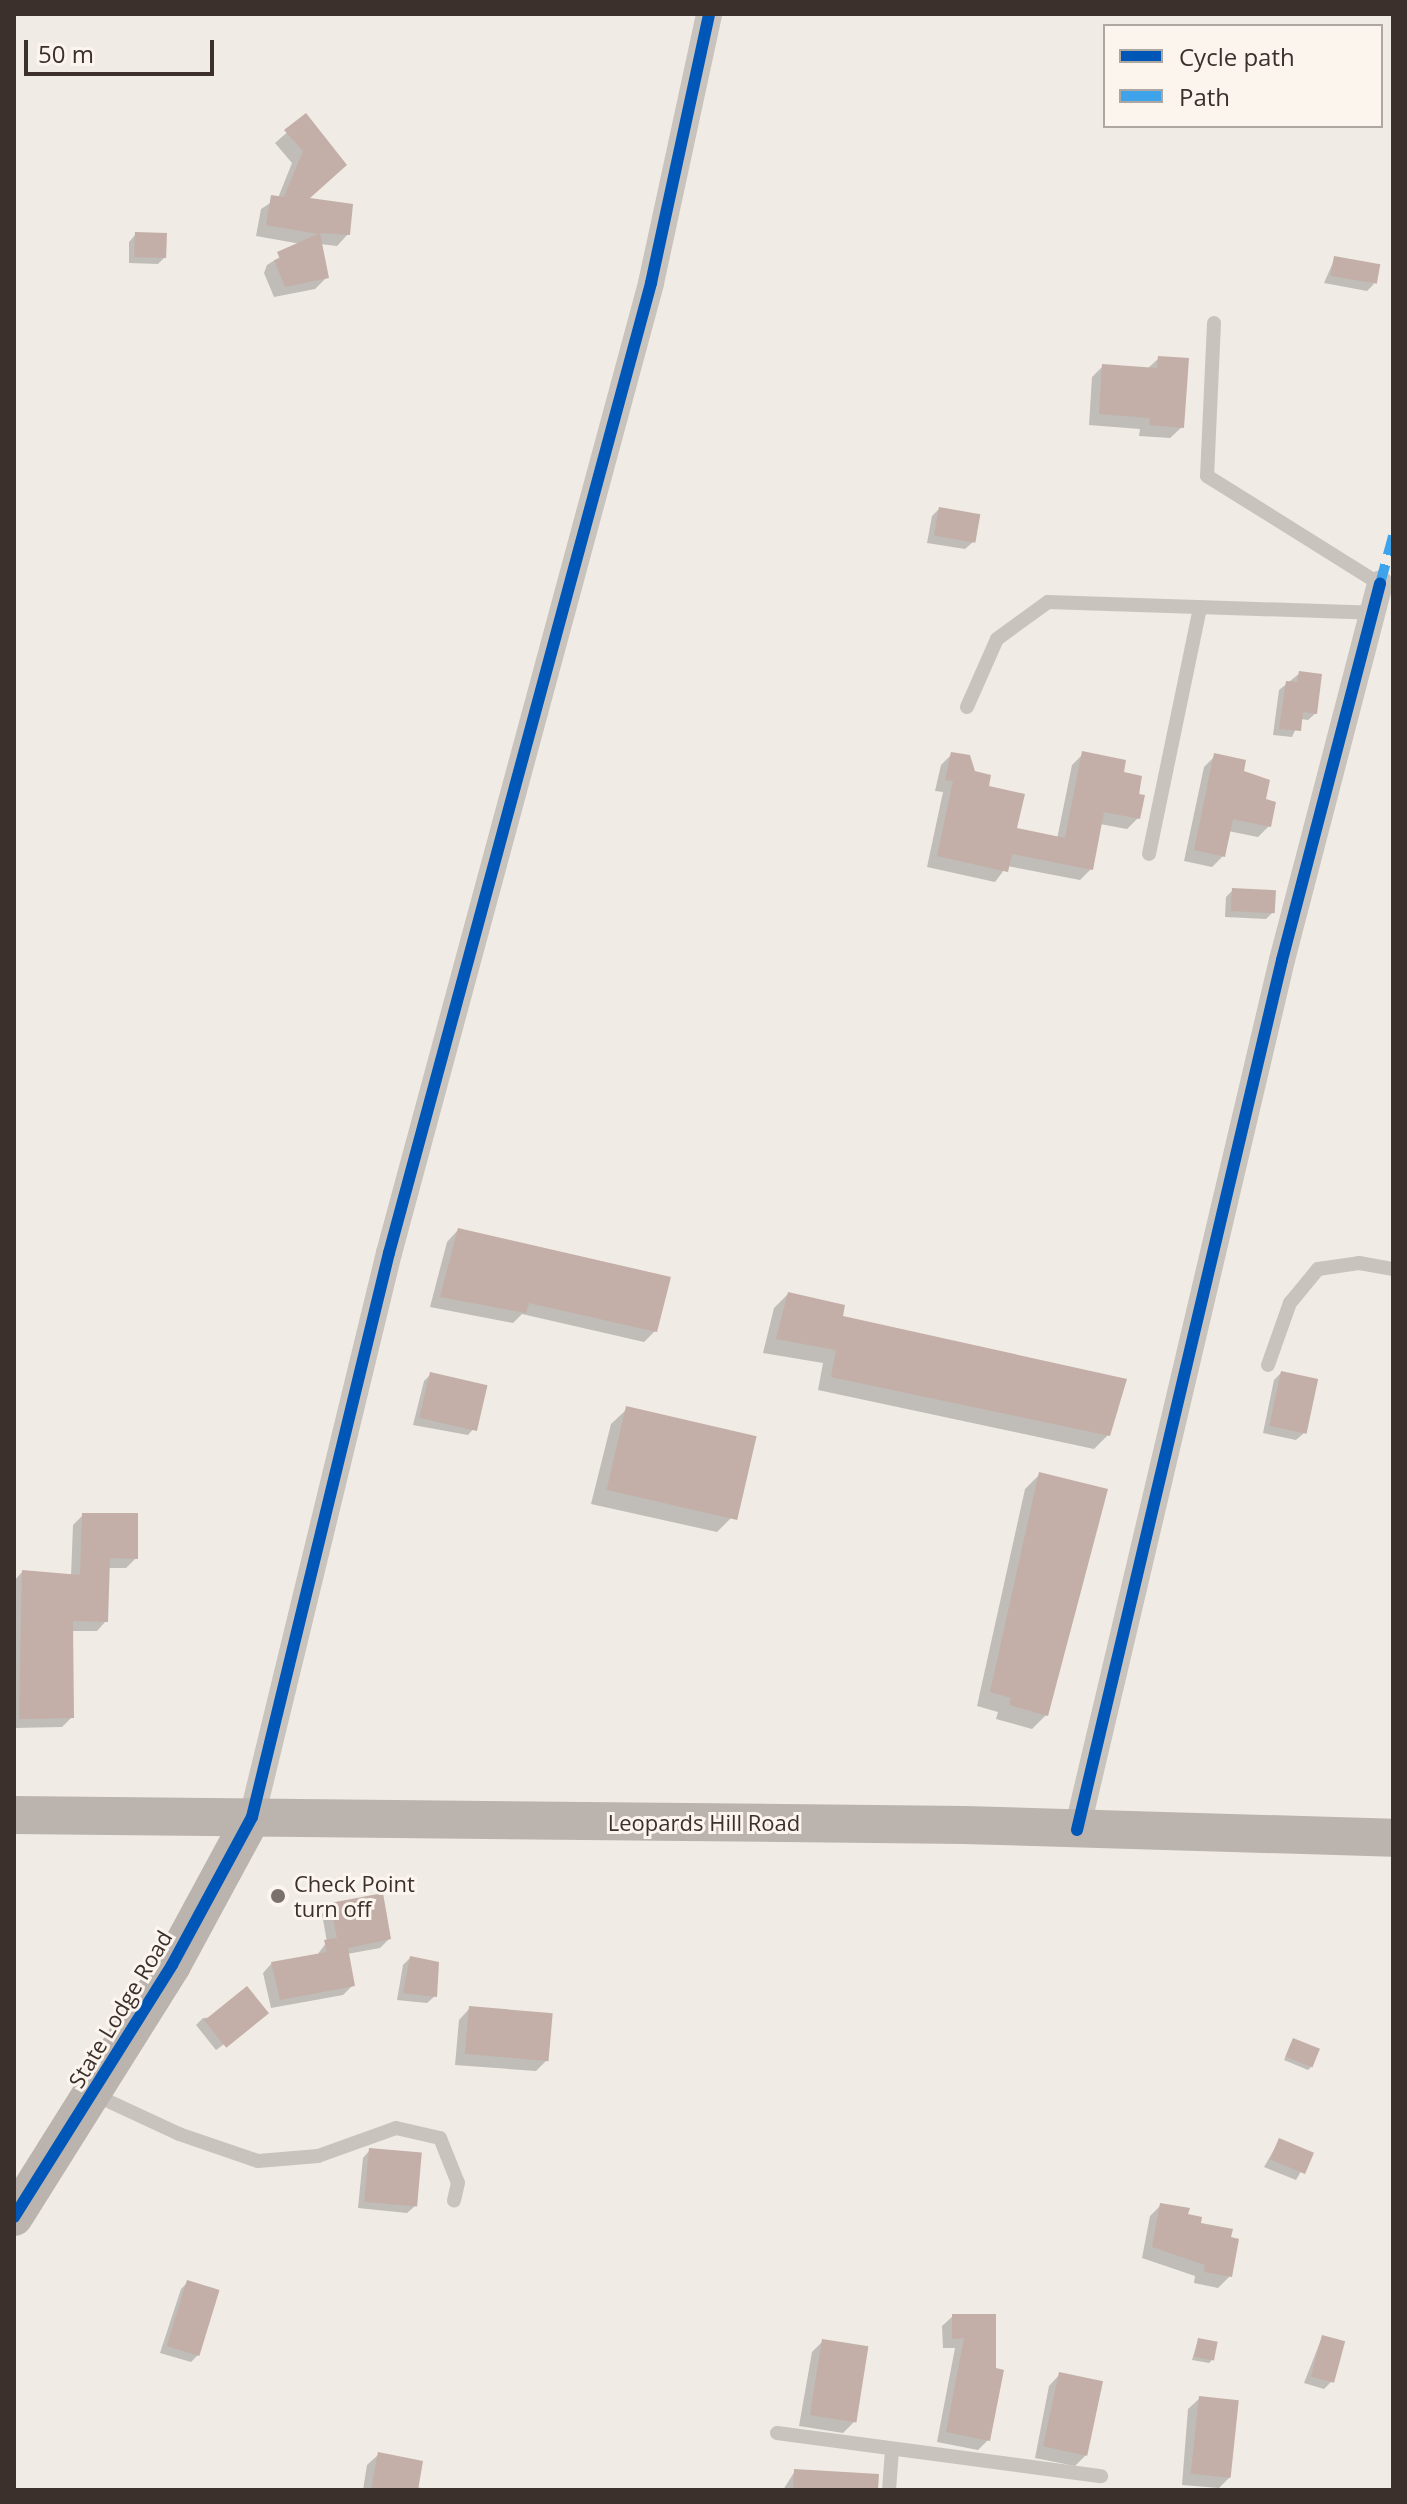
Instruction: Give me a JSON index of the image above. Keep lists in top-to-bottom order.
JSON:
{
  "streets": {
    "main road": ["Leopards Hill Road", "State Lodge Road"]
  },
  "crossings": [
    ["Leopards Hill Road", "State Lodge Road"]
  ],
  "places": ["Check Point turn off"],
  "legend": ["Cycle path", "Path"],
  "scale_bar": "50 m"
}
